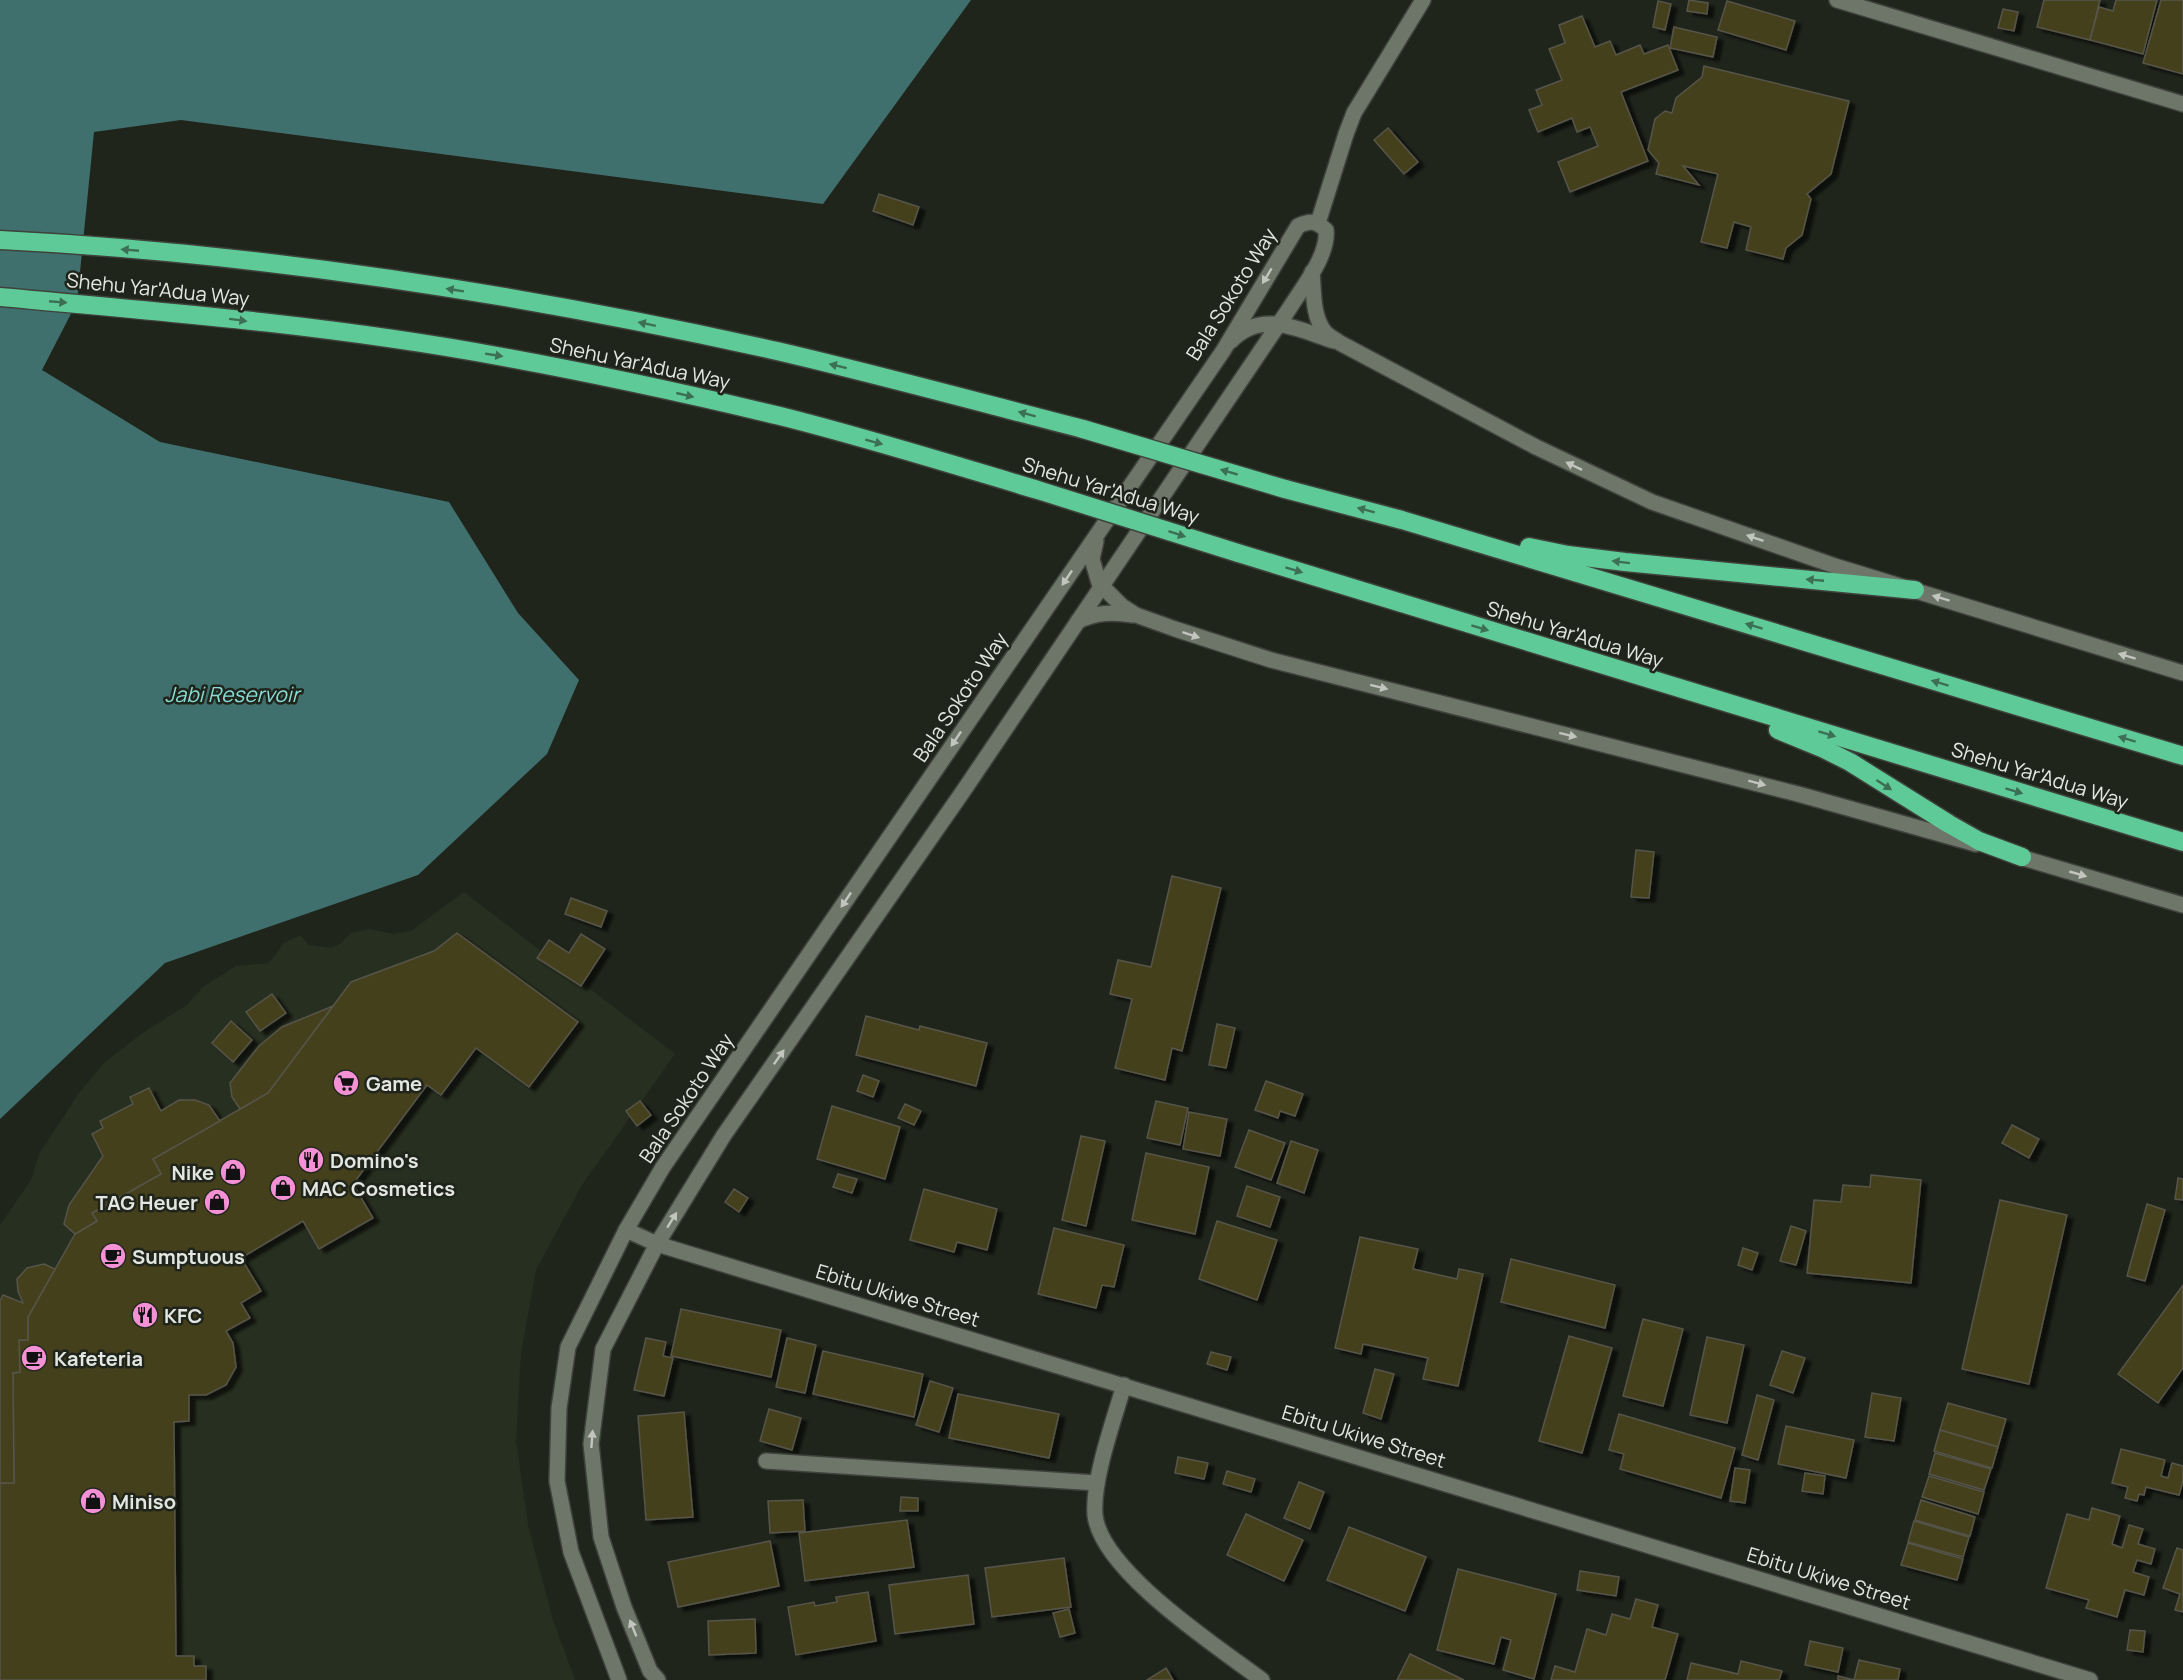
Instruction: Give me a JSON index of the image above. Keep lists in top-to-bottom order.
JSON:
{
  "streets": {
    "highway": ["Shehu Yar'Adua Way"],
    "street": ["Bala Sokoto Way", "Ebitu Ukiwe Street"]
  },
  "crossings": [
    ["Bala Sokoto Way", "Ebitu Ukiwe Street"]
  ],
  "water": ["Jabi Reservoir"],
  "places": {
    "supermarket": ["Game"],
    "restaurant": ["Domino's", "KFC"],
    "shop": [
      "Nike",
      "MAC Cosmetics",
      "TAG Heuer",
      "Miniso"
    ],
    "cafe": ["Sumptuous", "Kafeteria"]
  }
}
